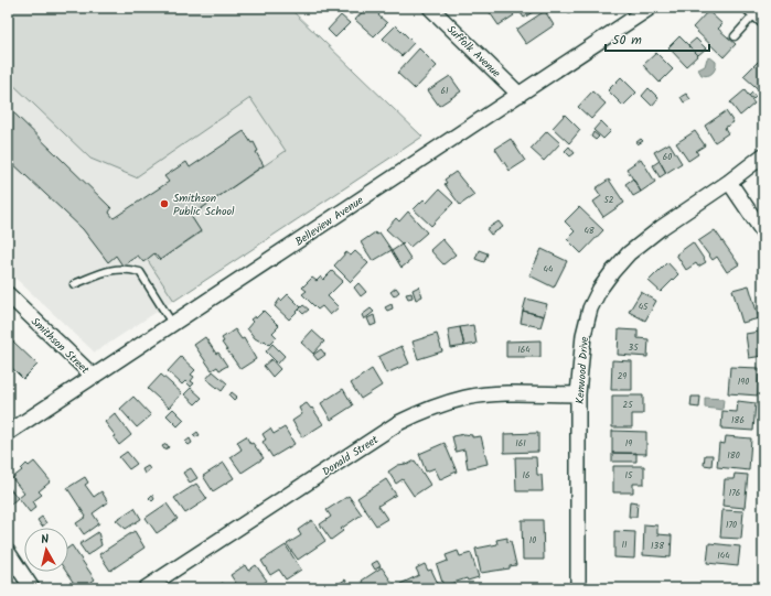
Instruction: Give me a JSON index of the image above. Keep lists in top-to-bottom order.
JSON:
{
  "streets": {
    "street": [
      "Suffolk Avenue",
      "Belleview Avenue",
      "Smithson Street",
      "Kenwood Drive",
      "Donald Street"
    ]
  },
  "crossings": [
    ["Suffolk Avenue", "Belleview Avenue"],
    ["Belleview Avenue", "Smithson Street"],
    ["Kenwood Drive", "Donald Street"]
  ],
  "places": ["Smithson Public School"],
  "house_numbers": [
    "61",
    "60",
    "52",
    "48",
    "44",
    "45",
    "35",
    "164",
    "29",
    "190",
    "25",
    "186",
    "161",
    "19",
    "180",
    "16",
    "15",
    "176",
    "170",
    "10",
    "11",
    "138",
    "144"
  ],
  "scale_bar": "50 m",
  "north": "top"
}
